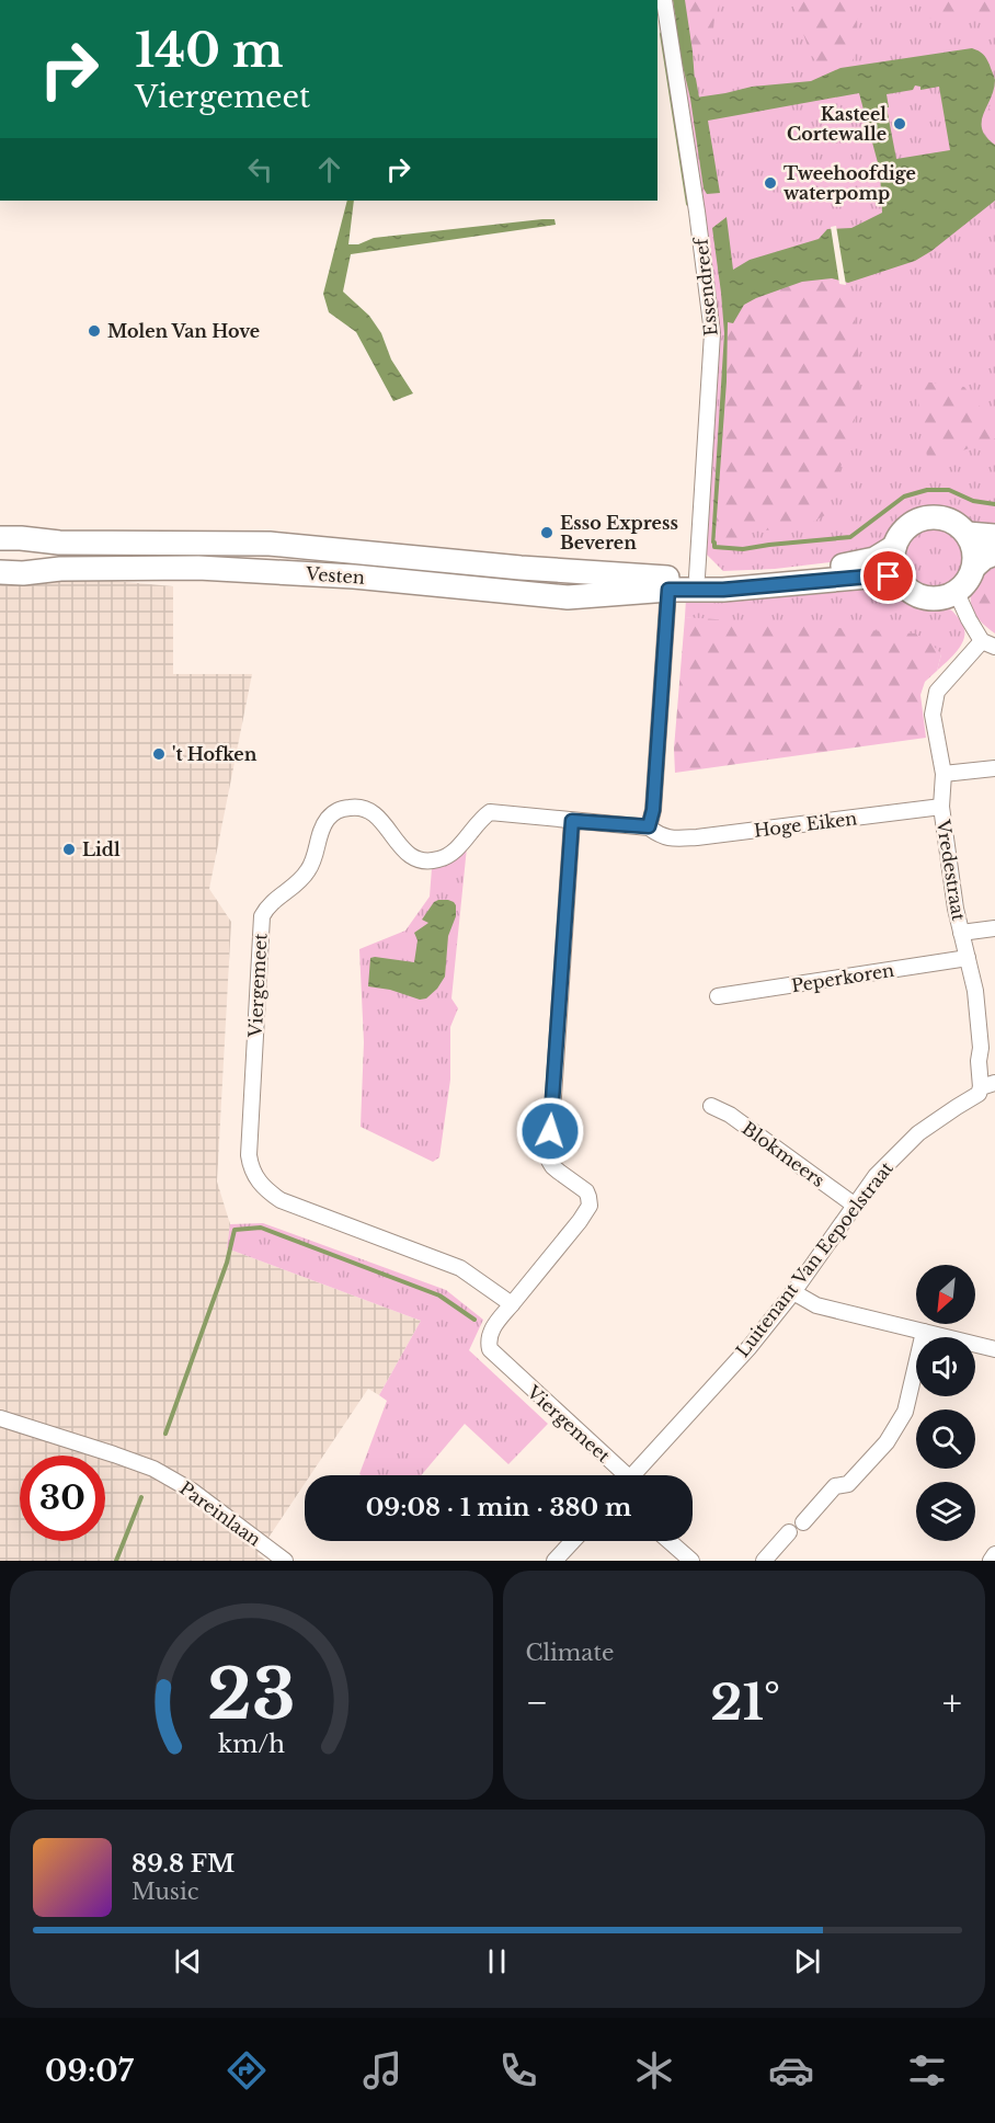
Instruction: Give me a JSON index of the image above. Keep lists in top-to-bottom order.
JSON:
{
  "streets": {
    "main road": ["Vesten"],
    "street": [
      "Essendreef",
      "Hoge Eiken",
      "Vredestraat",
      "Peperkoren",
      "Viergemeet",
      "Blokmeers",
      "Luitenant Van Eepoelstraat",
      "Pareinlaan"
    ]
  },
  "crossings": [
    ["Essendreef", "Vesten"],
    ["Hoge Eiken", "Vredestraat"],
    ["Hoge Eiken", "Viergemeet"],
    ["Vredestraat", "Peperkoren"],
    ["Vredestraat", "Luitenant Van Eepoelstraat"],
    ["Blokmeers", "Luitenant Van Eepoelstraat"]
  ],
  "places": [
    "Kasteel Cortewalle",
    "Tweehoofdige waterpomp",
    "Molen Van Hove",
    "Esso Express Beveren",
    "'t Hofken",
    "Lidl"
  ],
  "north": "bottom left",
  "page": {
    "turn": ["140 m", "Viergemeet"],
    "limit": "30",
    "trip": "09:08 · 1 min · 380 m",
    "tile": "Climate",
    "heat": ["−", "21°", "+"],
    "song": ["89.8 FM", "Music"],
    "tabs": "09:07",
    "gauge": ["23", "km/h"]
  }
}
